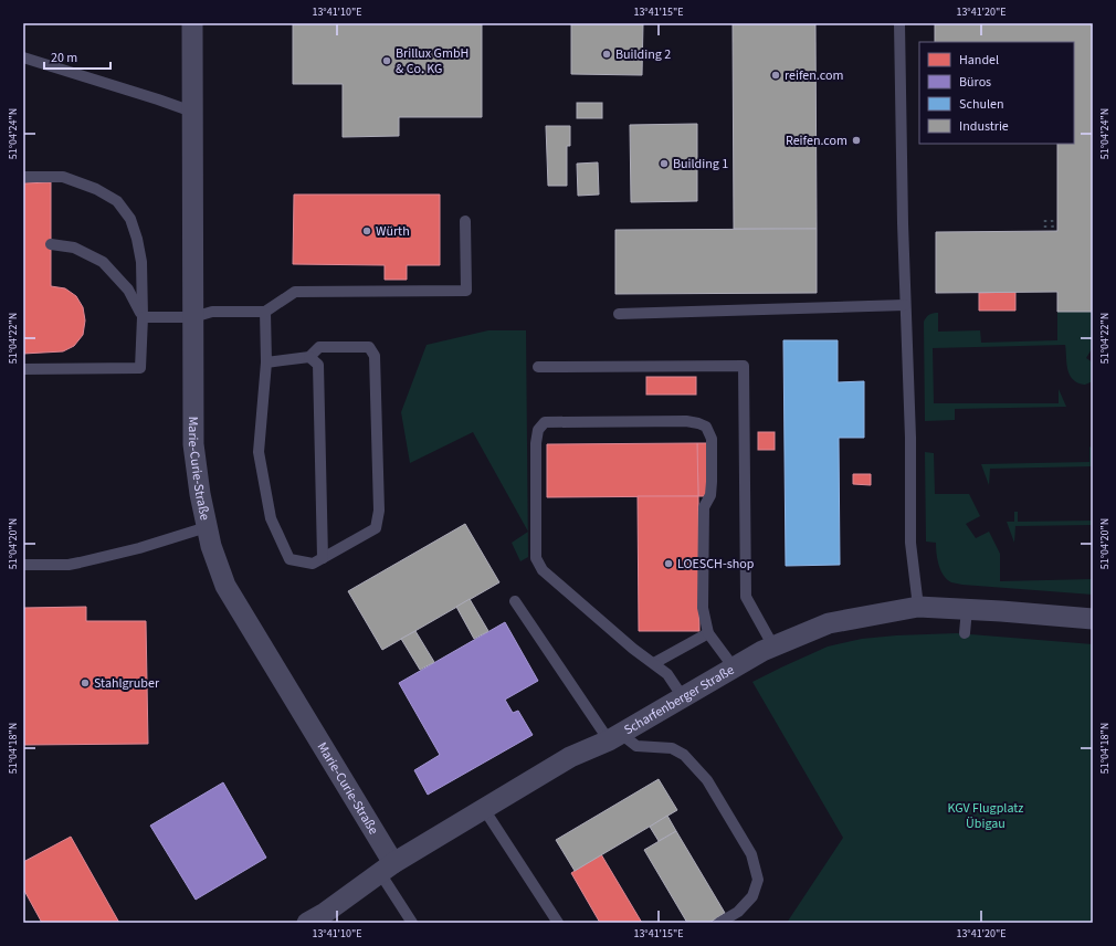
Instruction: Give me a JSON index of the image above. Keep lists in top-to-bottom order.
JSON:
{
  "streets": {
    "street": ["Marie-Curie-Straße", "Scharfenberger Straße"]
  },
  "crossings": [
    ["Marie-Curie-Straße", "Scharfenberger Straße"]
  ],
  "parks": ["KGV Flugplatz Übigau"],
  "places": [
    "Building 2",
    "Brillux GmbH & Co. KG",
    "reifen.com",
    "Reifen.com",
    "Building 1",
    "Würth",
    "LOESCH-shop",
    "Stahlgruber"
  ],
  "legend": [
    "Handel",
    "Büros",
    "Schulen",
    "Industrie"
  ],
  "scale_bar": "20 m",
  "coordinates": [
    "13°41'10\"E",
    "13°41'15\"E",
    "13°41'20\"E",
    "51°04'24\"N",
    "51°04'22\"N",
    "51°04'20\"N",
    "51°04'18\"N"
  ]
}
